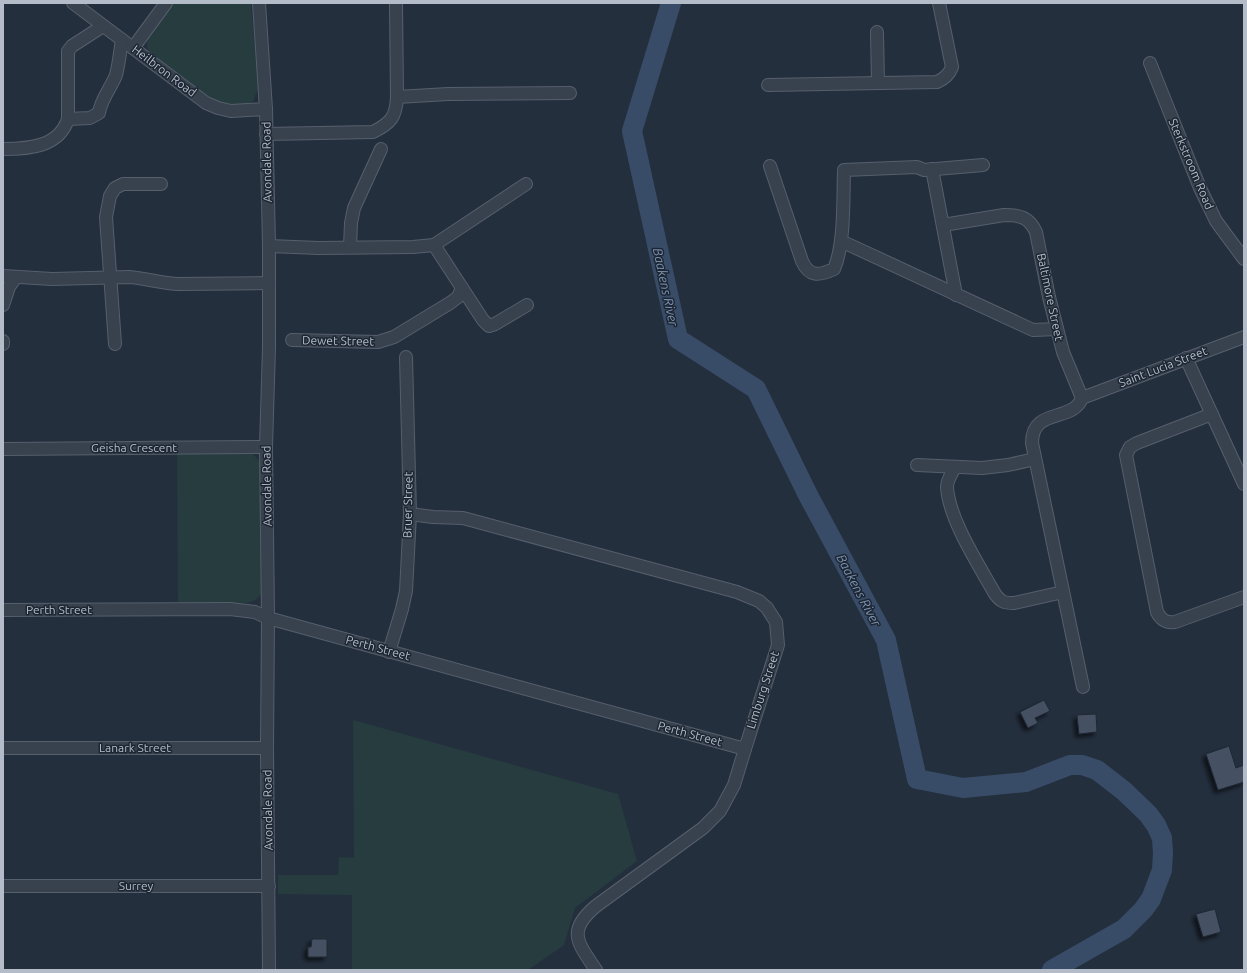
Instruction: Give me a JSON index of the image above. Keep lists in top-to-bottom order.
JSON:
{
  "streets": {
    "street": [
      "Heilbron Road",
      "Avondale Road",
      "Sterkstroom Road",
      "Baltimore Street",
      "Dewet Street",
      "Saint Lucia Street",
      "Geisha Crescent",
      "Bruer Street",
      "Perth Street",
      "Limburg Street",
      "Lanark Street",
      "Surrey"
    ]
  },
  "crossings": [
    ["Heilbron Road", "Avondale Road"],
    ["Avondale Road", "Geisha Crescent"],
    ["Avondale Road", "Perth Street"],
    ["Avondale Road", "Lanark Street"],
    ["Avondale Road", "Surrey"],
    ["Baltimore Street", "Saint Lucia Street"],
    ["Bruer Street", "Perth Street"],
    ["Bruer Street", "Limburg Street"],
    ["Perth Street", "Limburg Street"]
  ],
  "water": ["Baakens River"]
}
